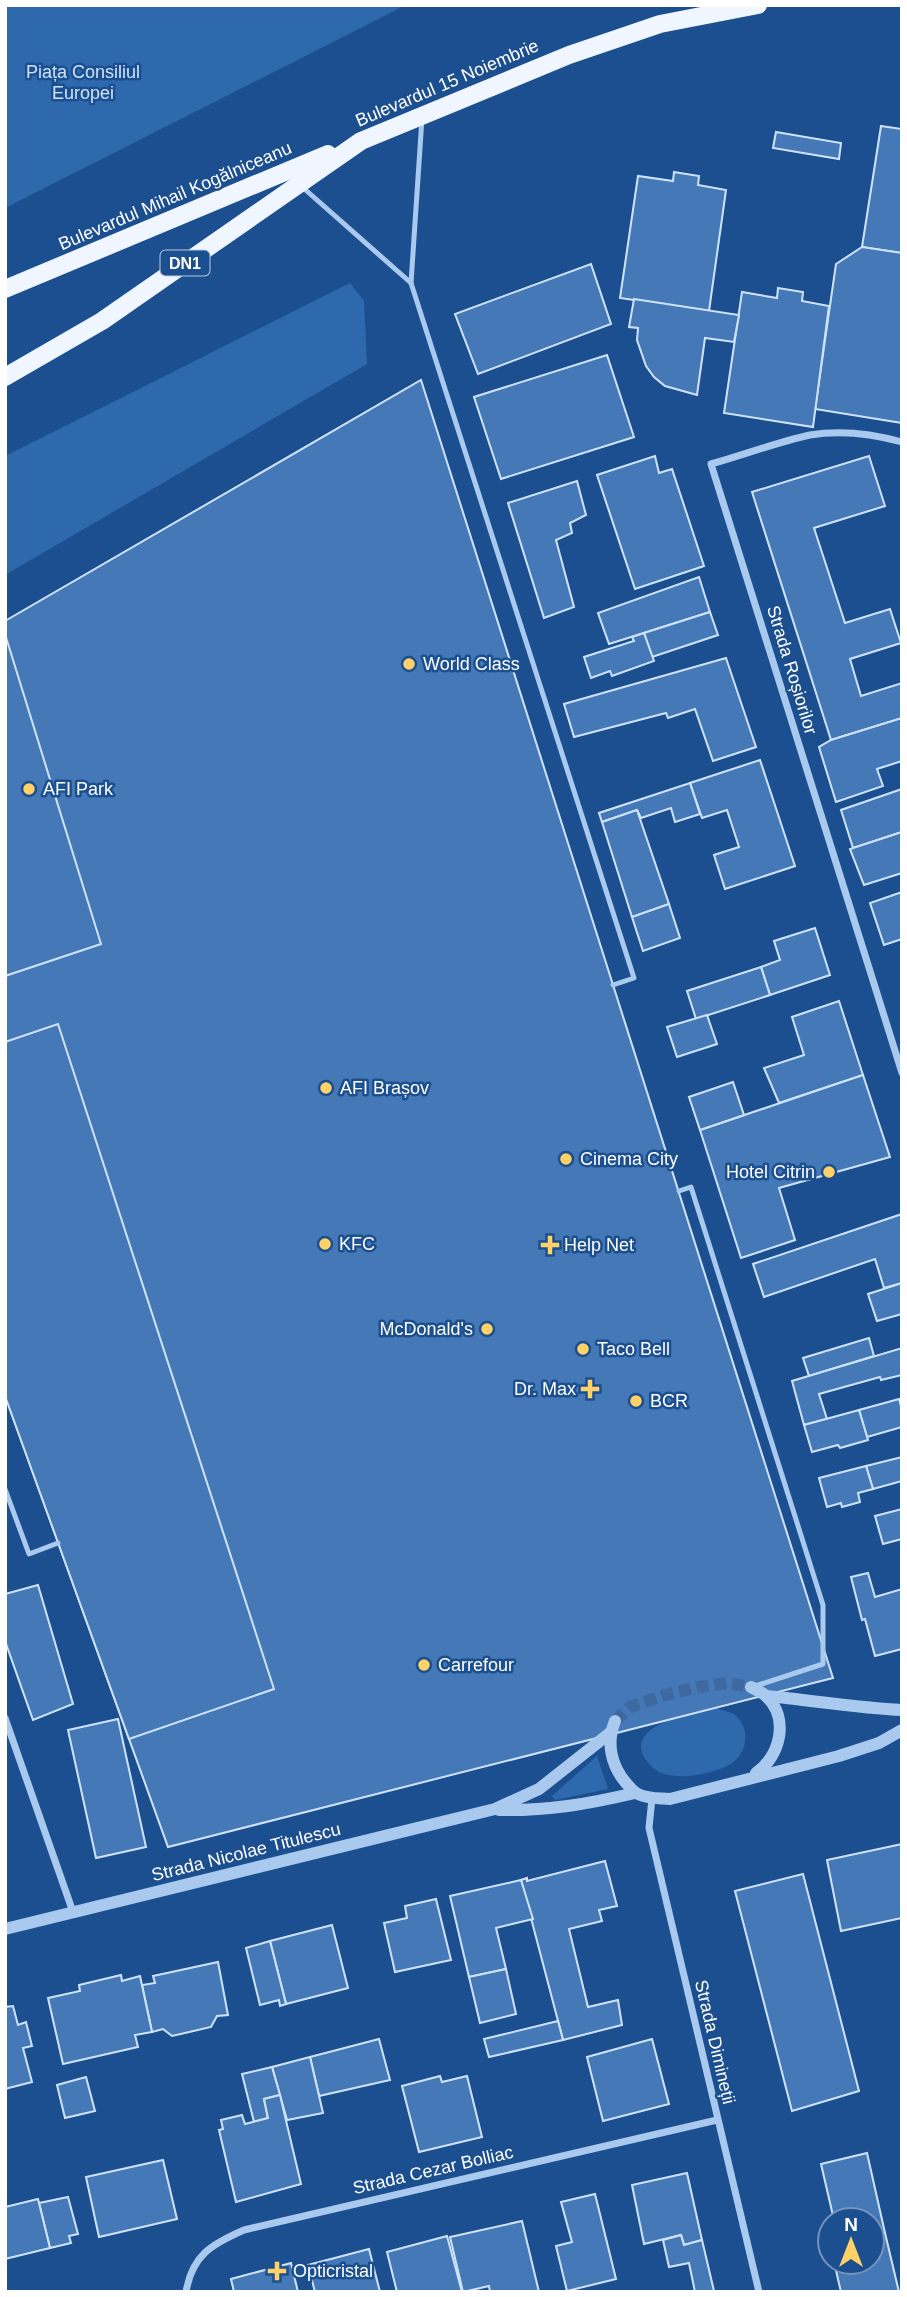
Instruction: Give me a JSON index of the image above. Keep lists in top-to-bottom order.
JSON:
{
  "streets": {
    "main road": ["Bulevardul 15 Noiembrie", "Bulevardul Mihail Kogălniceanu", "DN1"],
    "street": [
      "Strada Roșiorilor",
      "Strada Nicolae Titulescu",
      "Strada Dimineții",
      "Strada Cezar Bolliac"
    ]
  },
  "crossings": [
    ["Bulevardul 15 Noiembrie", "Bulevardul Mihail Kogălniceanu"],
    ["Strada Nicolae Titulescu", "Strada Dimineții"],
    ["Strada Dimineții", "Strada Cezar Bolliac"]
  ],
  "parks": ["Piața Consiliul Europei"],
  "places": {
    "other": [
      "World Class",
      "AFI Park",
      "AFI Brașov",
      "Cinema City",
      "Hotel Citrin",
      "KFC",
      "McDonald's",
      "Taco Bell",
      "BCR",
      "Carrefour"
    ],
    "health": ["Help Net", "Dr. Max", "Opticristal"]
  },
  "north": "top"
}
